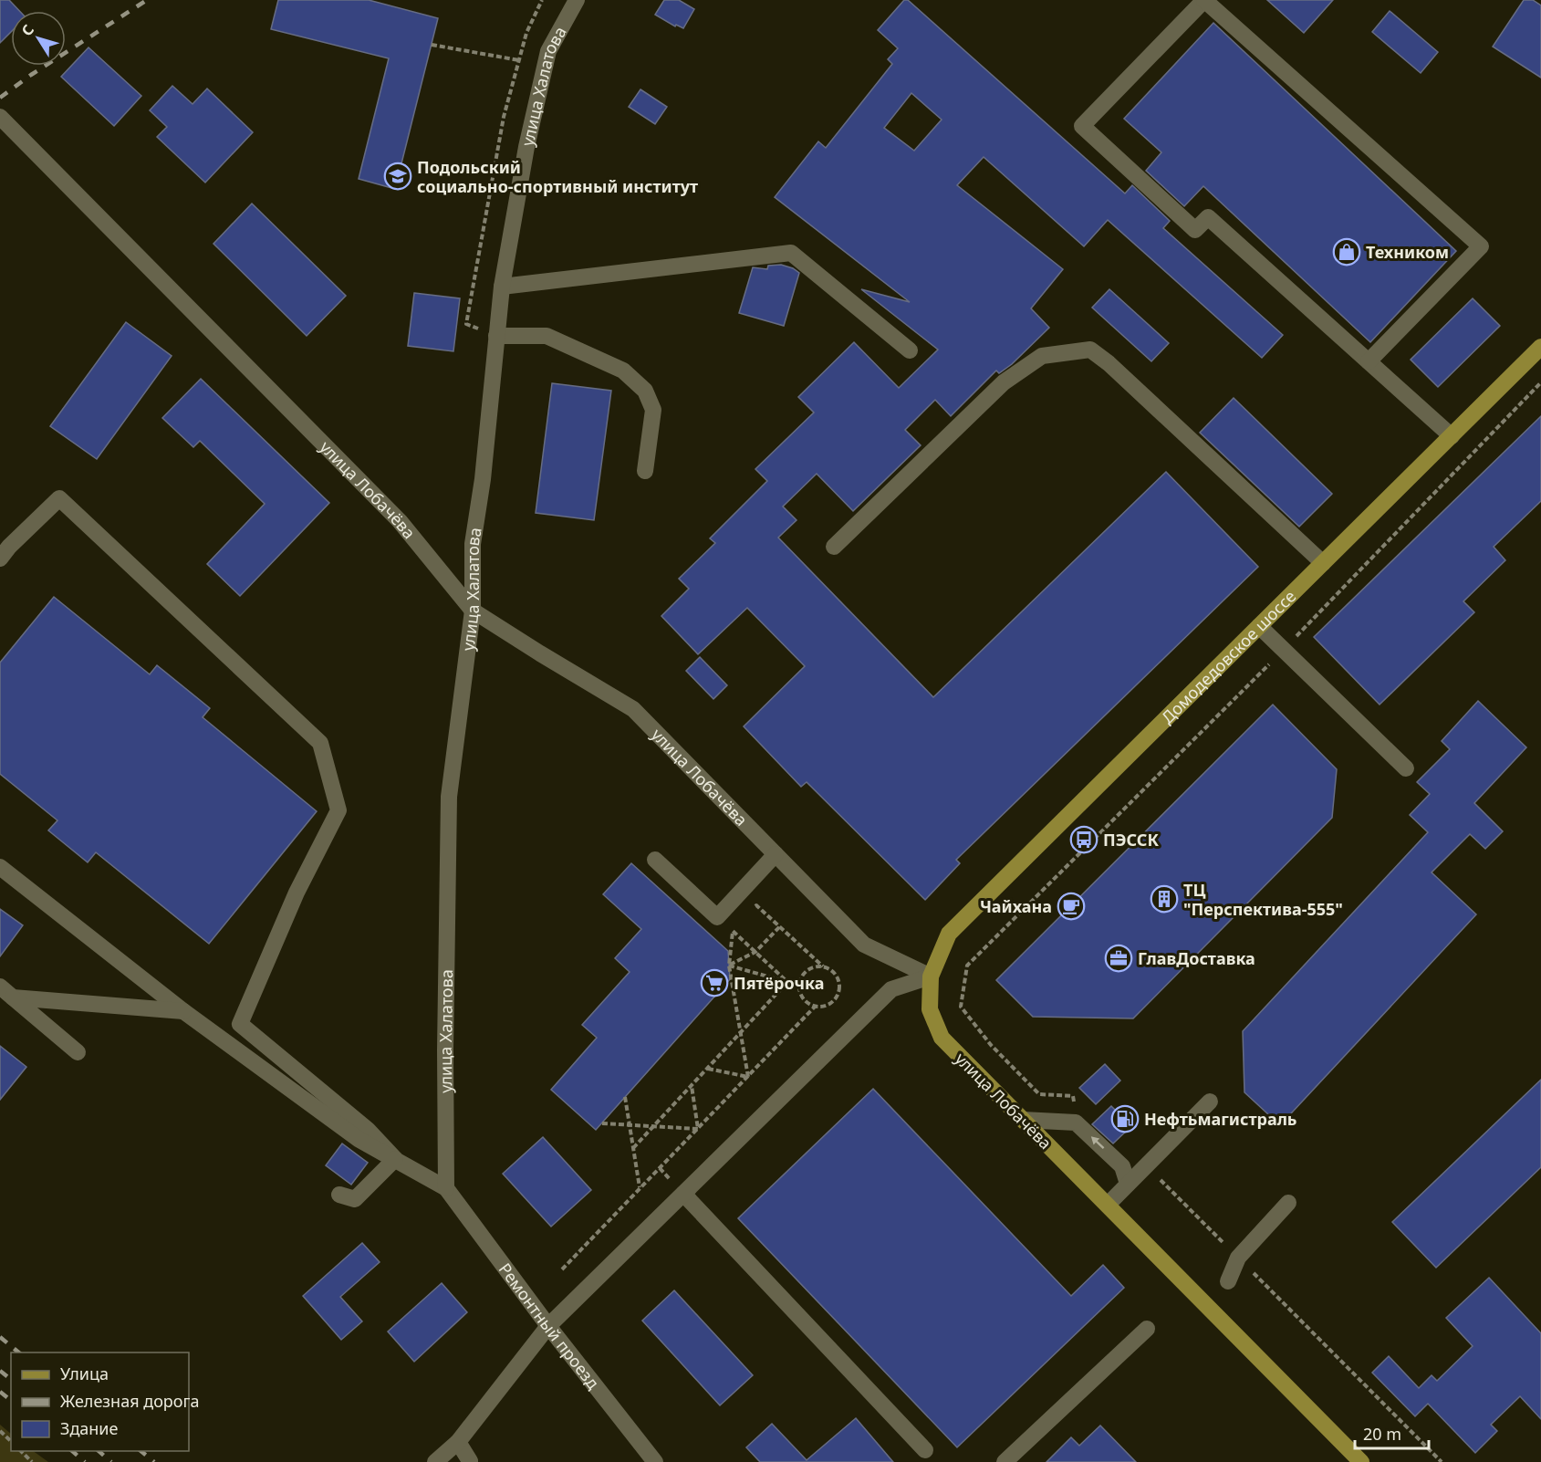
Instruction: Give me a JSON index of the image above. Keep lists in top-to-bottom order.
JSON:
{
  "streets": {
    "main road": ["улица Лобачёва", "Домодедовское шоссе"],
    "street": ["улица Халатова", "Ремонтный проезд"]
  },
  "crossings": [
    ["улица Халатова", "улица Лобачёва"],
    ["улица Халатова", "Ремонтный проезд"],
    ["улица Лобачёва", "Домодедовское шоссе"]
  ],
  "places": {
    "school or university": ["Подольский социально-спортивный институт"],
    "shop": ["Техником"],
    "bus stop": ["ПЭССК"],
    "building": ["ТЦ \"Перспектива-555\""],
    "cafe": ["Чайхана"],
    "office": ["ГлавДоставка"],
    "supermarket": ["Пятёрочка"],
    "fuel station": ["Нефтьмагистраль"]
  },
  "legend": ["Улица", "Железная дорога", "Здание"],
  "scale_bar": "20 m",
  "north": "top left"
}
